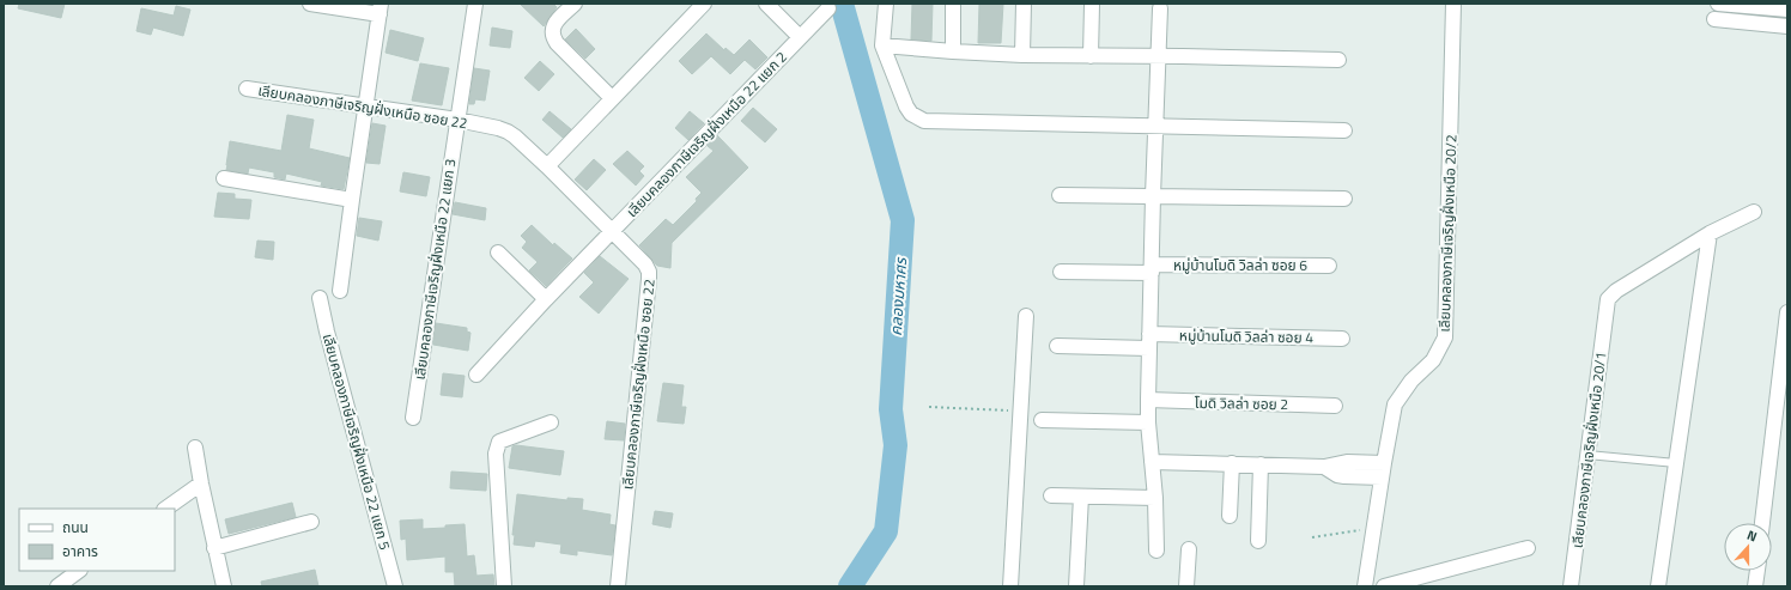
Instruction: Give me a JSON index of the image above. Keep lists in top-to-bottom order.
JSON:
{
  "streets": {
    "street": [
      "เลียบคลองภาษีเจริญฝั่งเหนือ ซอย 22",
      "เลียบคลองภาษีเจริญฝั่งเหนือ 22 แยก 2",
      "เลียบคลองภาษีเจริญฝั่งเหนือ 20/2",
      "หมู่บ้านโมดิ วิลล่า ซอย 6",
      "เลียบคลองภาษีเจริญฝั่งเหนือ 22 แยก 3",
      "หมู่บ้านโมดิ วิลล่า ซอย 4",
      "โมดิ วิลล่า ซอย 2",
      "เลียบคลองภาษีเจริญฝั่งเหนือ 22 แยก 5",
      "เลียบคลองภาษีเจริญฝั่งเหนือ 20/1"
    ]
  },
  "crossings": [
    ["เลียบคลองภาษีเจริญฝั่งเหนือ ซอย 22", "เลียบคลองภาษีเจริญฝั่งเหนือ 22 แยก 2"],
    ["เลียบคลองภาษีเจริญฝั่งเหนือ ซอย 22", "เลียบคลองภาษีเจริญฝั่งเหนือ 22 แยก 3"]
  ],
  "water": ["คลองมหาศร"],
  "legend": ["ถนน", "อาคาร"],
  "north": "top"
}
